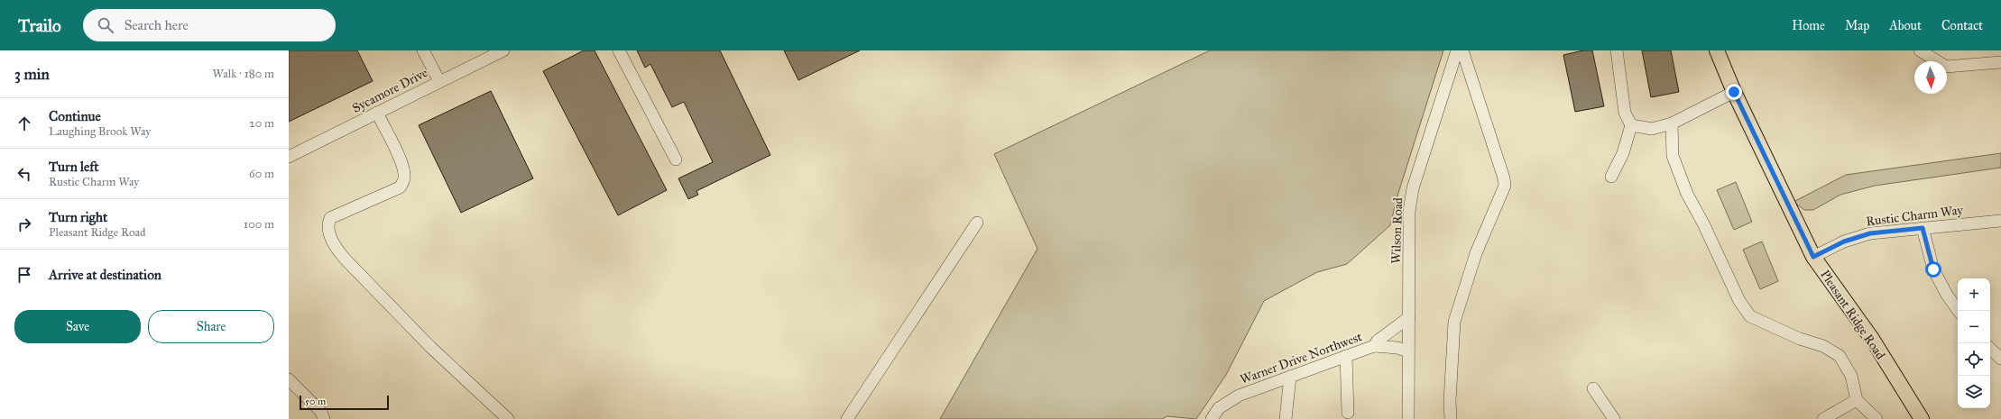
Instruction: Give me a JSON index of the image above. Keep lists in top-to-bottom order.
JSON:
{
  "streets": {
    "main road": ["Pleasant Ridge Road"],
    "street": [
      "Sycamore Drive",
      "Rustic Charm Way",
      "Wilson Road",
      "Warner Drive Northwest"
    ]
  },
  "crossings": [
    ["Rustic Charm Way", "Pleasant Ridge Road"],
    ["Wilson Road", "Warner Drive Northwest"]
  ],
  "scale_bar": "50 m",
  "north": "bottom",
  "page": {
    "header": "Trailo",
    "search": "Search here",
    "nav": [
      "Home",
      "Map",
      "About",
      "Contact"
    ],
    "heading": ["3 min", "Walk · 180 m"],
    "list": [
      ["Continue", "Laughing Brook Way", "20 m"],
      ["Turn left", "Rustic Charm Way", "60 m"],
      ["Turn right", "Pleasant Ridge Road", "100 m"],
      "Arrive at destination"
    ],
    "map_buttons": ["+", "−"],
    "buttons": ["Save", "Share"],
    "scale": "50 m"
  }
}
